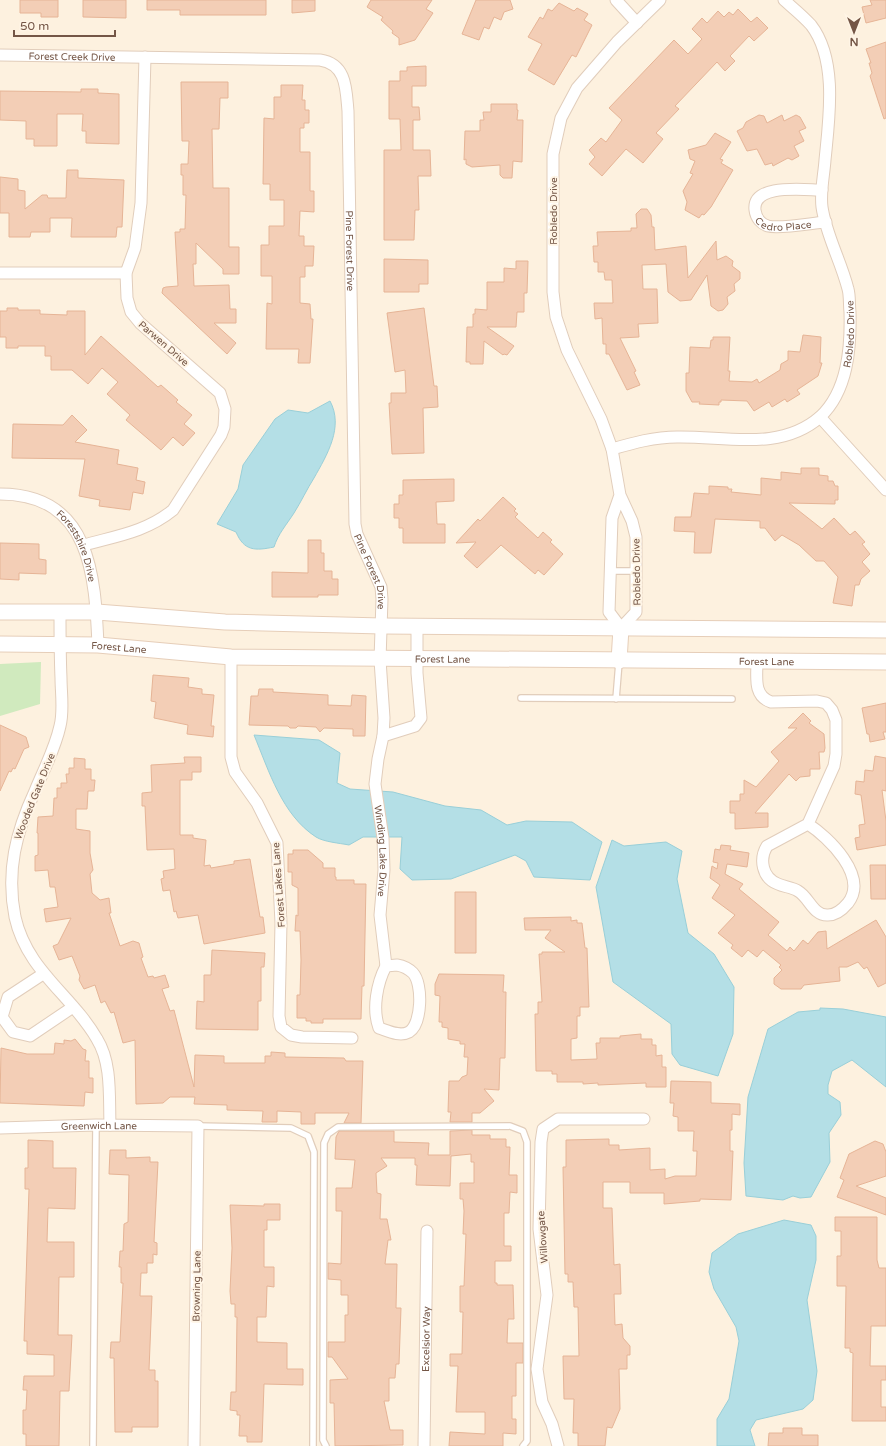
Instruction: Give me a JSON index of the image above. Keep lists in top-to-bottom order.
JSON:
{
  "streets": {
    "main road": ["Forest Lane"],
    "street": [
      "Forest Creek Drive",
      "Robledo Drive",
      "Cedro Place",
      "Pine Forest Drive",
      "Parwen Drive",
      "Forestshire Drive",
      "Wooded Gate Drive",
      "Winding Lake Drive",
      "Forest Lakes Lane",
      "Greenwich Lane",
      "Willowgate",
      "Browning Lane",
      "Excelsior Way"
    ]
  },
  "crossings": [
    ["Forest Creek Drive", "Pine Forest Drive"],
    ["Forest Creek Drive", "Parwen Drive"],
    ["Robledo Drive", "Cedro Place"],
    ["Pine Forest Drive", "Parwen Drive"],
    ["Pine Forest Drive", "Winding Lake Drive"],
    ["Parwen Drive", "Forestshire Drive"],
    ["Forestshire Drive", "Forest Lane"],
    ["Forest Lane", "Wooded Gate Drive"],
    ["Forest Lane", "Winding Lake Drive"],
    ["Forest Lane", "Forest Lakes Lane"],
    ["Wooded Gate Drive", "Greenwich Lane"],
    ["Greenwich Lane", "Browning Lane"]
  ],
  "scale_bar": "50 m",
  "north": "bottom"
}
